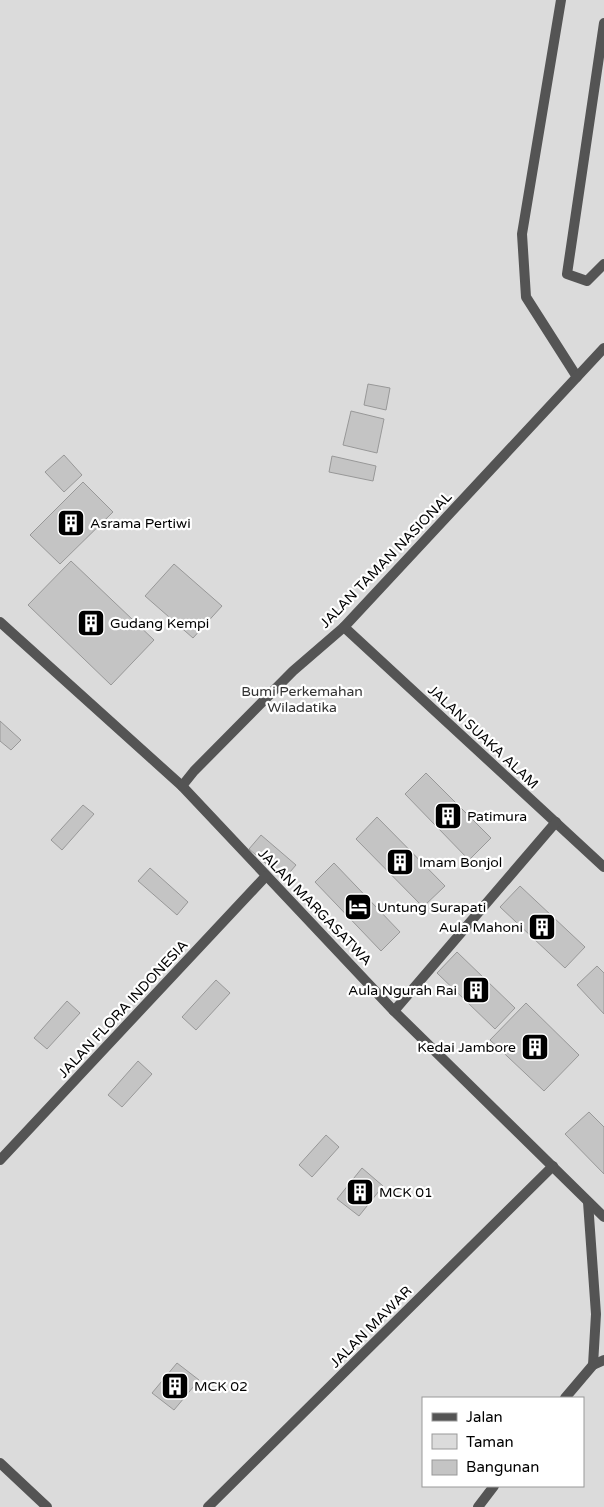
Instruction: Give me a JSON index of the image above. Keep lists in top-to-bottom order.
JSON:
{
  "streets": {
    "street": [
      "JALAN TAMAN NASIONAL",
      "JALAN SUAKA ALAM",
      "JALAN MARGASATWA",
      "JALAN FLORA INDONESIA",
      "JALAN MAWAR"
    ]
  },
  "crossings": [
    ["JALAN TAMAN NASIONAL", "JALAN SUAKA ALAM"],
    ["JALAN TAMAN NASIONAL", "JALAN MARGASATWA"],
    ["JALAN MARGASATWA", "JALAN FLORA INDONESIA"],
    ["JALAN MARGASATWA", "JALAN MAWAR"]
  ],
  "parks": ["Bumi Perkemahan Wiladatika"],
  "places": {
    "building": [
      "Asrama Pertiwi",
      "Gudang Kempi",
      "Patimura",
      "Imam Bonjol",
      "Aula Mahoni",
      "Aula Ngurah Rai",
      "Kedai Jambore",
      "MCK 01",
      "MCK 02"
    ],
    "hotel": ["Untung Surapati"]
  },
  "legend": ["Jalan", "Taman", "Bangunan"]
}
